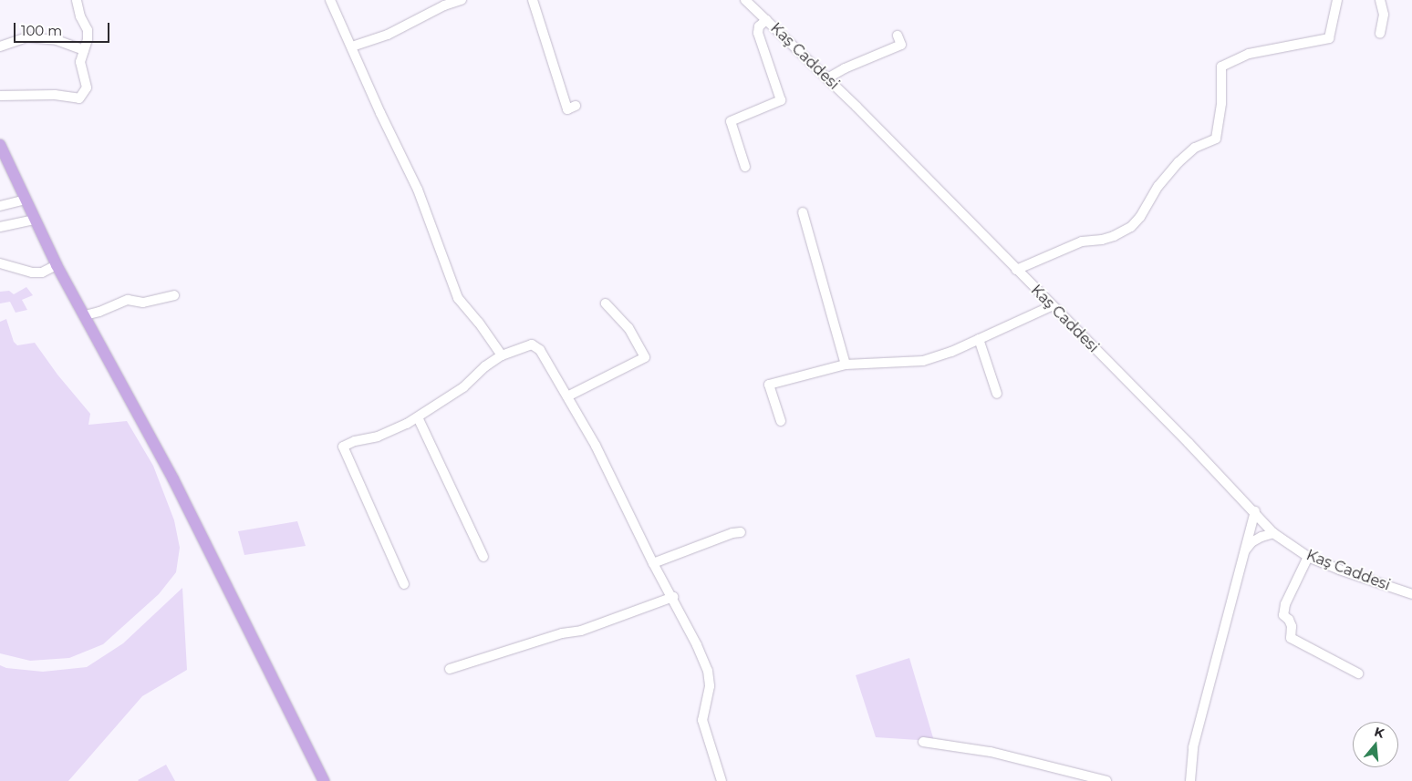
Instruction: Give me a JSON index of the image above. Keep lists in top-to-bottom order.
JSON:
{
  "streets": {
    "street": ["Kaş Caddesi"]
  },
  "scale_bar": "100 m",
  "north": "top"
}
